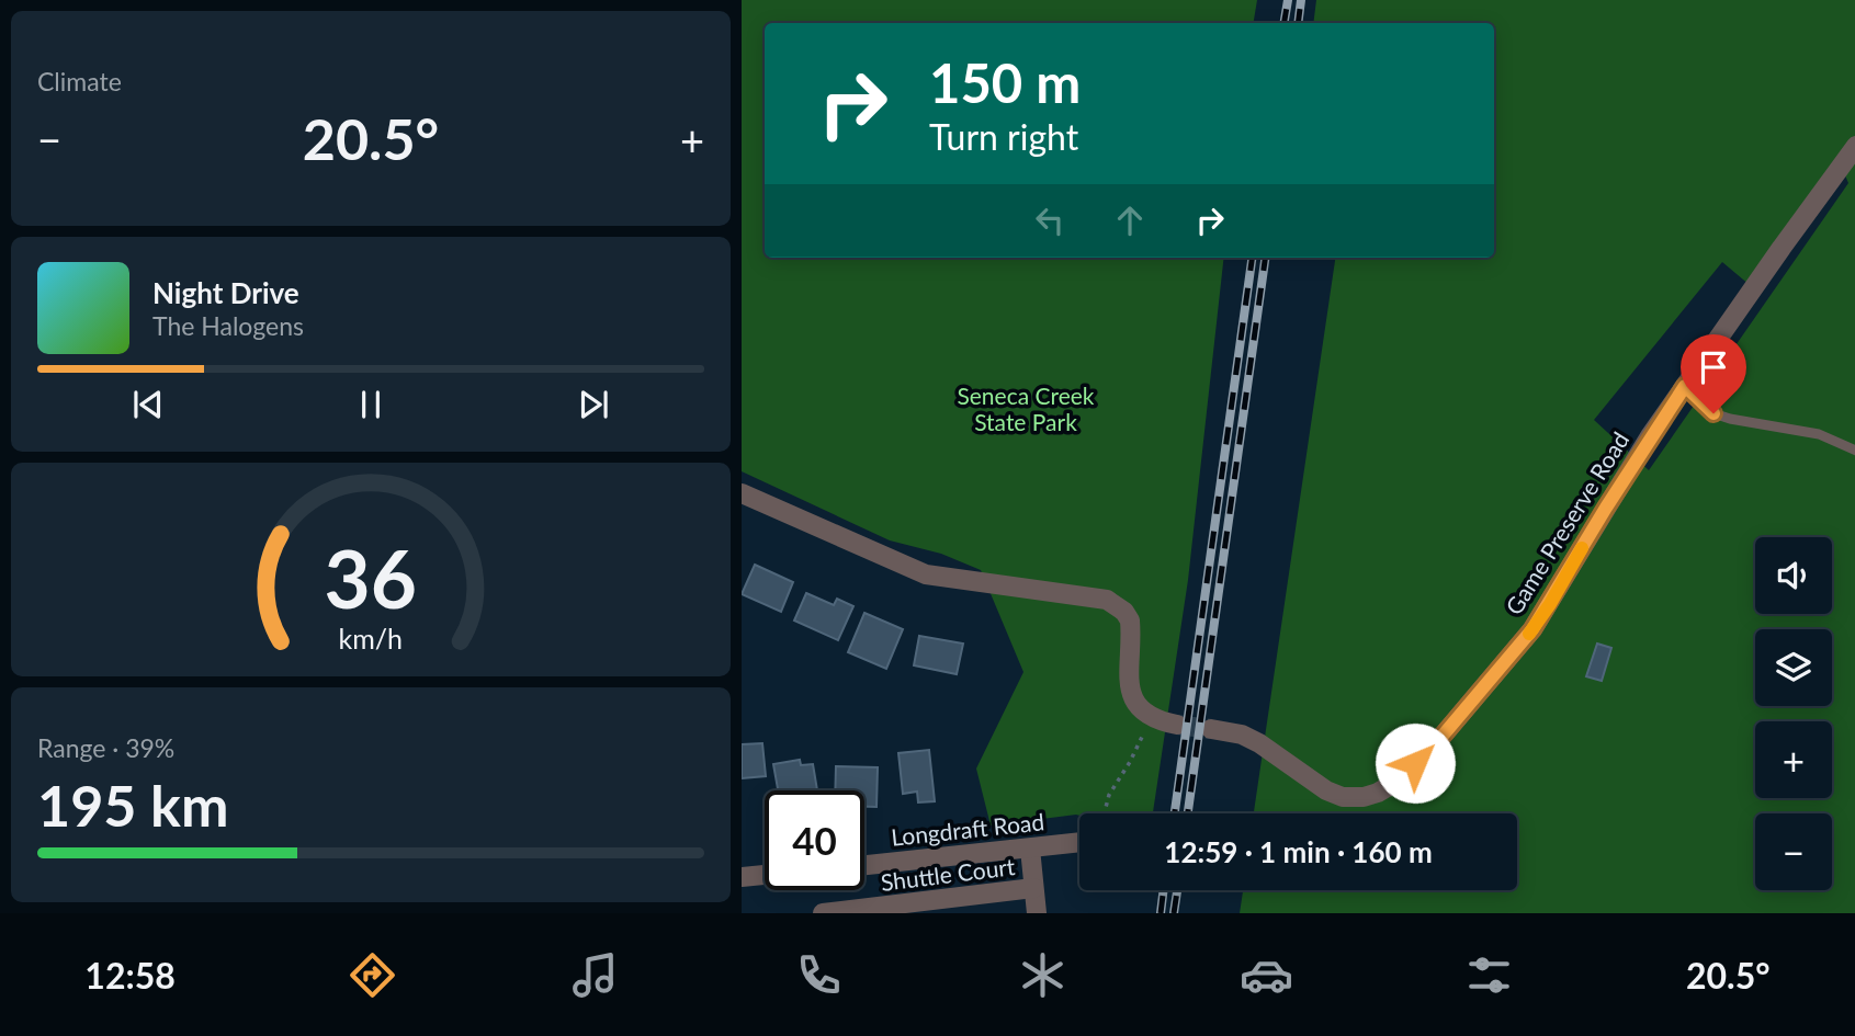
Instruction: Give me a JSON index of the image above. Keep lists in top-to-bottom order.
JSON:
{
  "streets": {
    "street": ["Game Preserve Road", "Longdraft Road", "Shuttle Court"]
  },
  "parks": ["Seneca Creek State Park"],
  "page": {
    "tile": [
      "Climate",
      ["Range · 39%", "195 km"]
    ],
    "turn": ["150 m", "Turn right"],
    "heat": ["−", "20.5°", "+"],
    "song": ["Night Drive", "The Halogens"],
    "map_buttons": ["+", "−"],
    "limit": "40",
    "trip": "12:59 · 1 min · 160 m",
    "tabs": ["12:58", "20.5°"],
    "gauge": ["36", "km/h"]
  }
}
